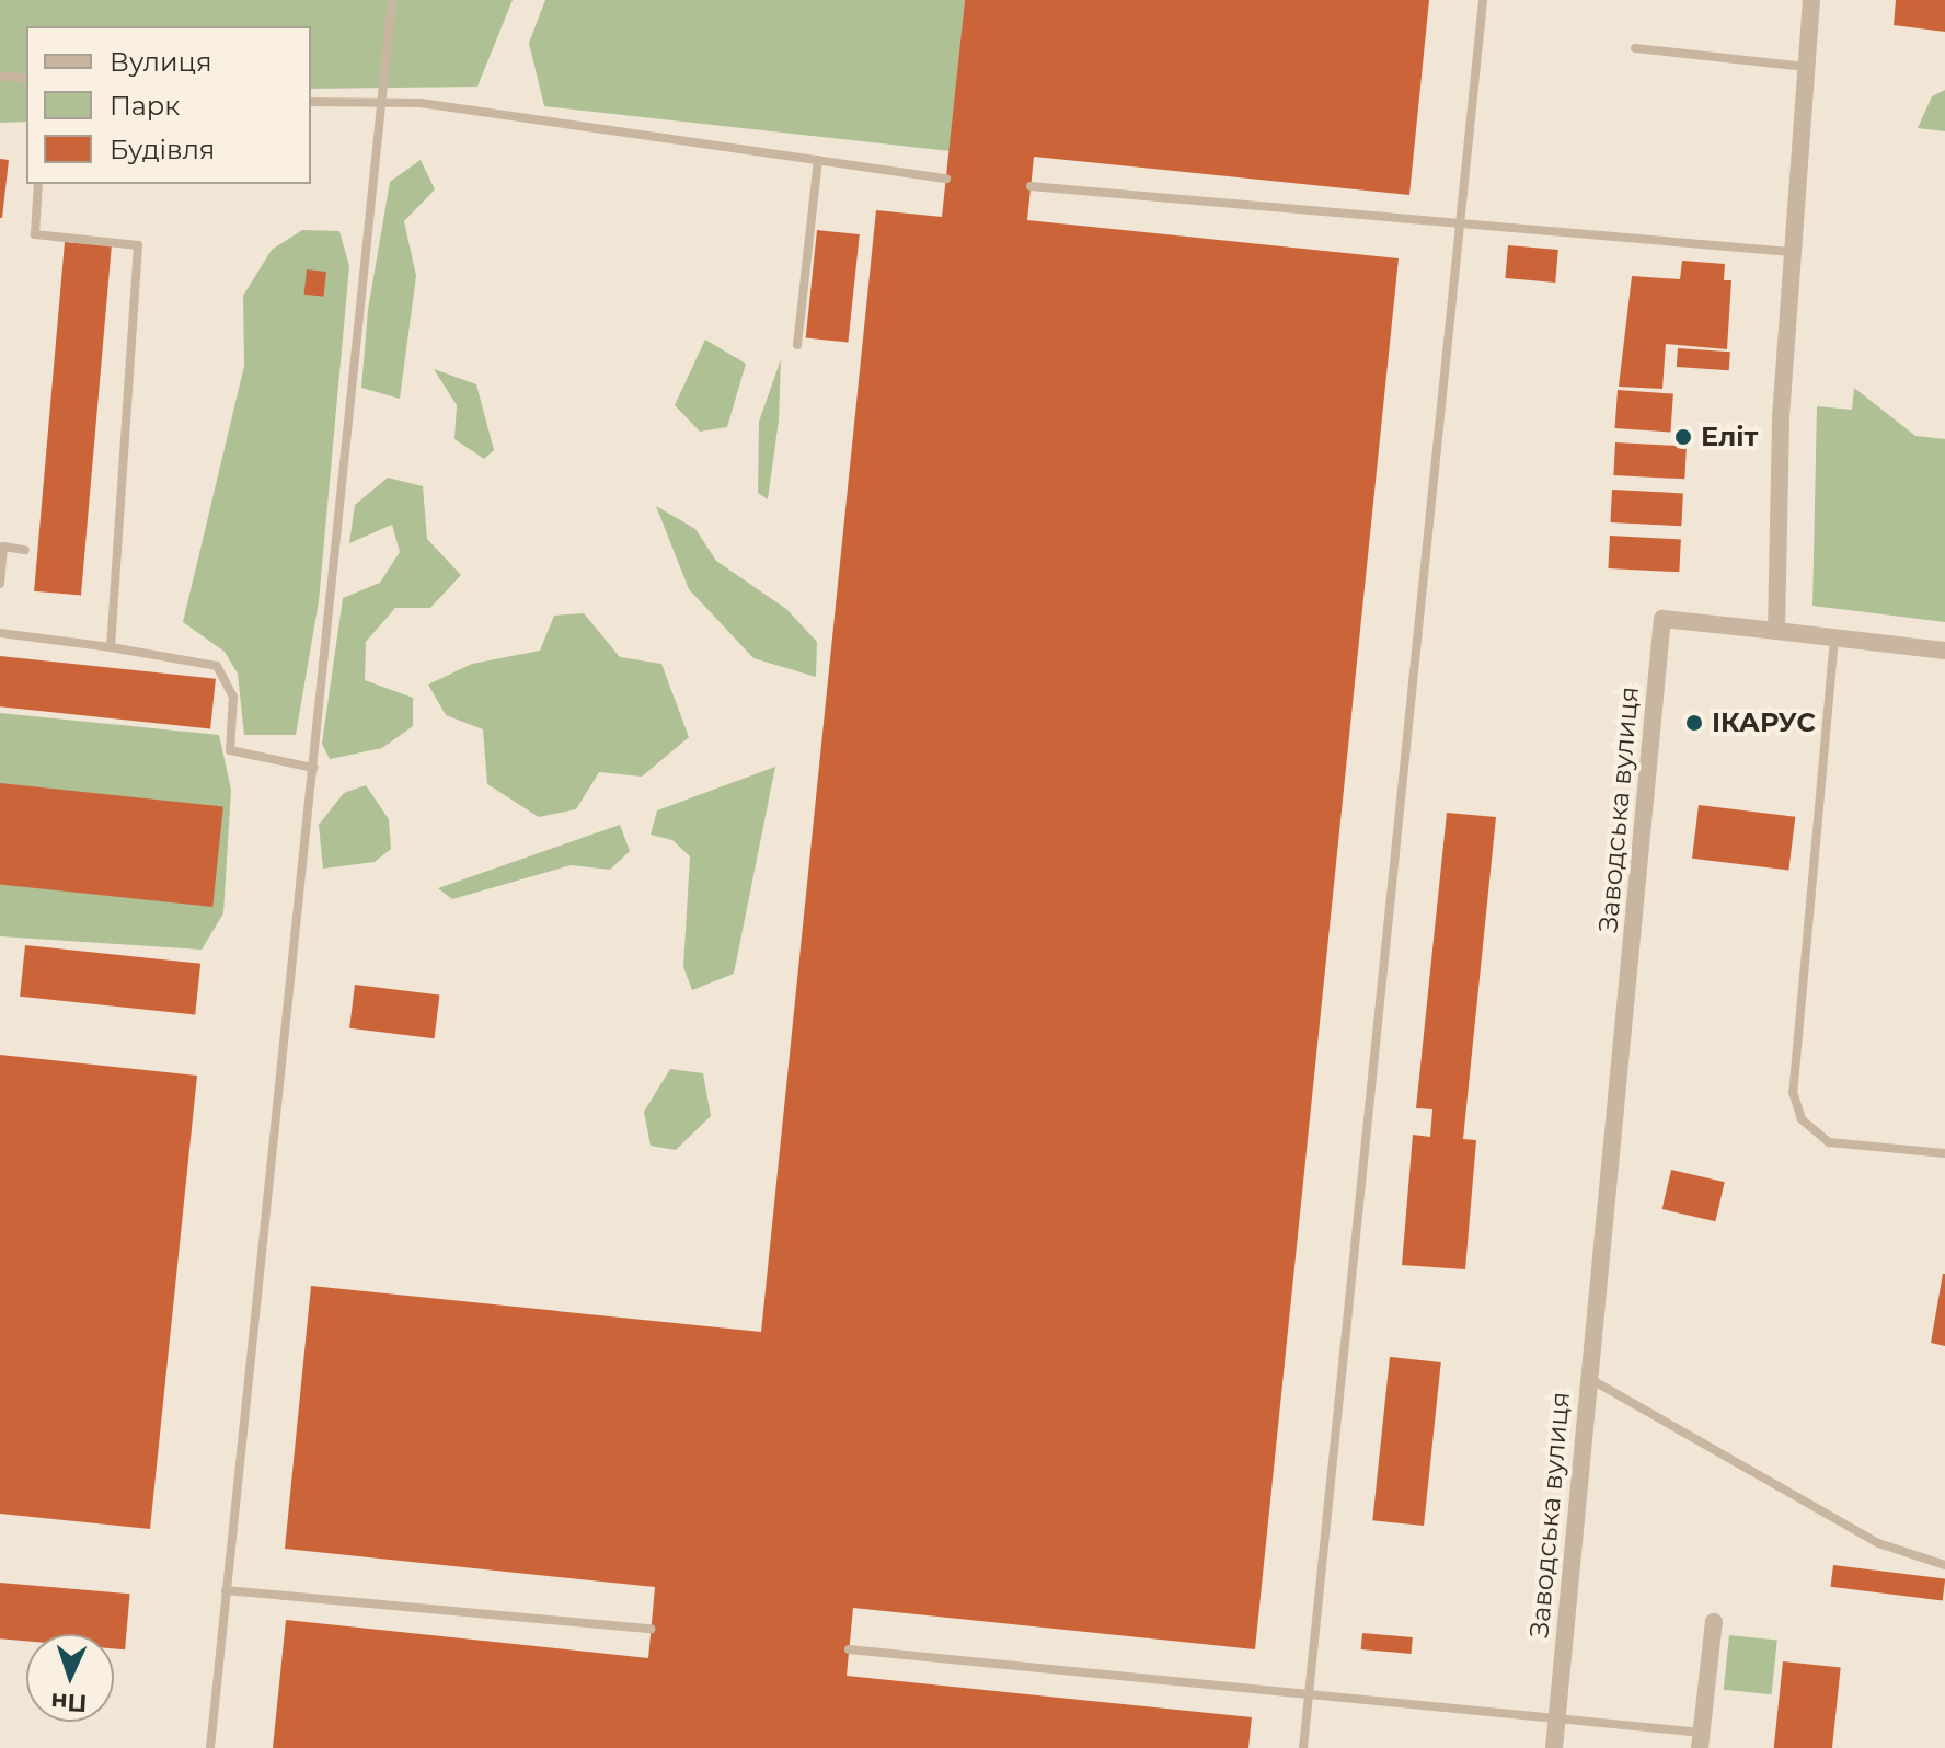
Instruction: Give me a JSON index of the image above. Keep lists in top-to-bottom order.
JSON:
{
  "streets": {
    "street": ["Заводська вулиця"]
  },
  "places": ["Еліт", "ІКАРУС"],
  "legend": ["Вулиця", "Парк", "Будівля"],
  "north": "bottom"
}
